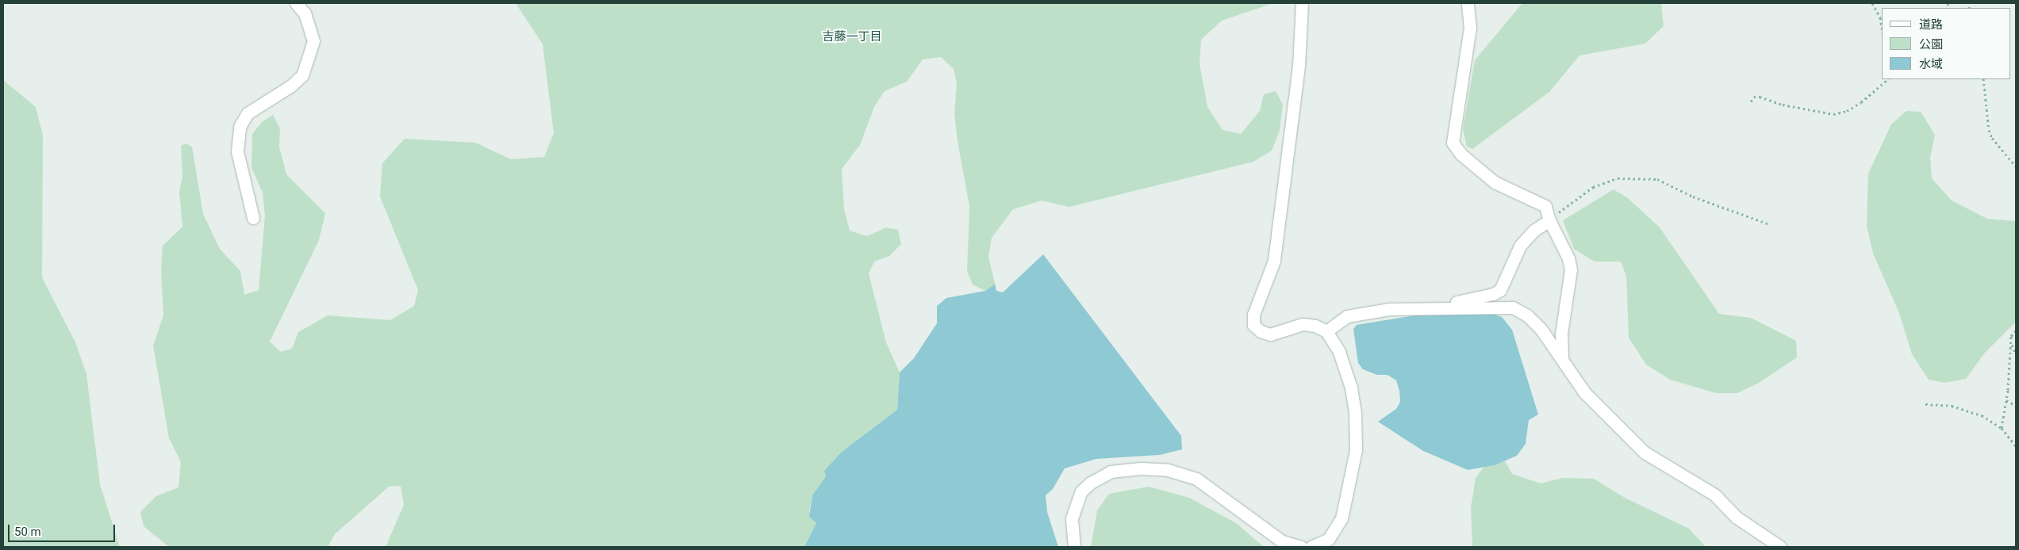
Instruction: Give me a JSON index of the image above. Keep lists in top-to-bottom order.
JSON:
{
  "districts": ["吉藤一丁目"],
  "legend": ["道路", "公園", "水域"],
  "scale_bar": "50 m"
}
